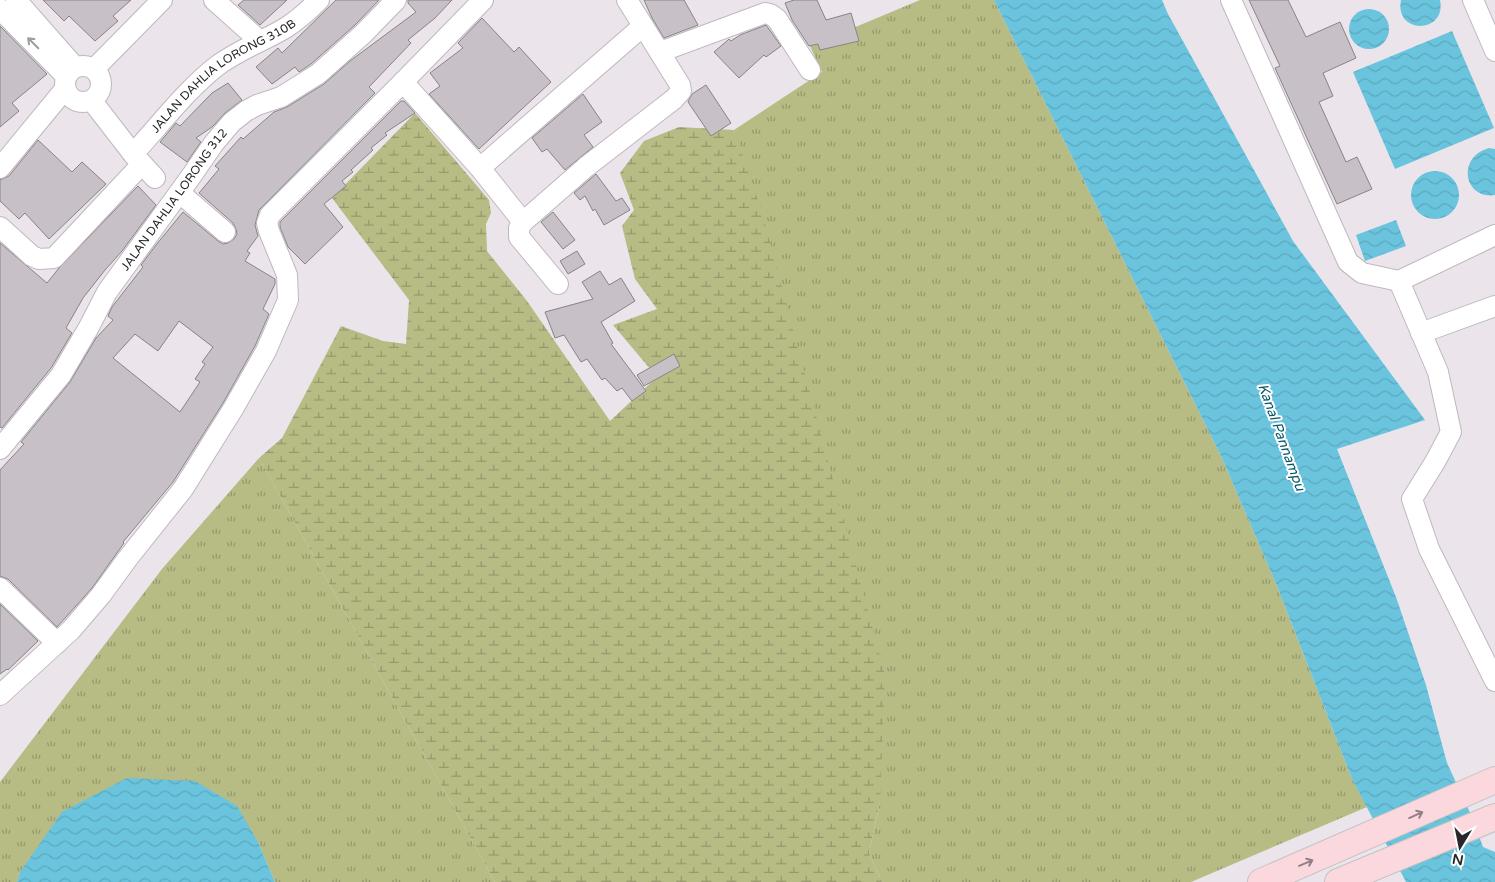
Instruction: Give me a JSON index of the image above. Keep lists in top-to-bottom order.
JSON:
{
  "streets": {
    "street": ["JALAN DAHLIA LORONG 310B", "JALAN DAHLIA LORONG 312"]
  },
  "water": ["Kanal Pannampu"],
  "north": "bottom"
}
